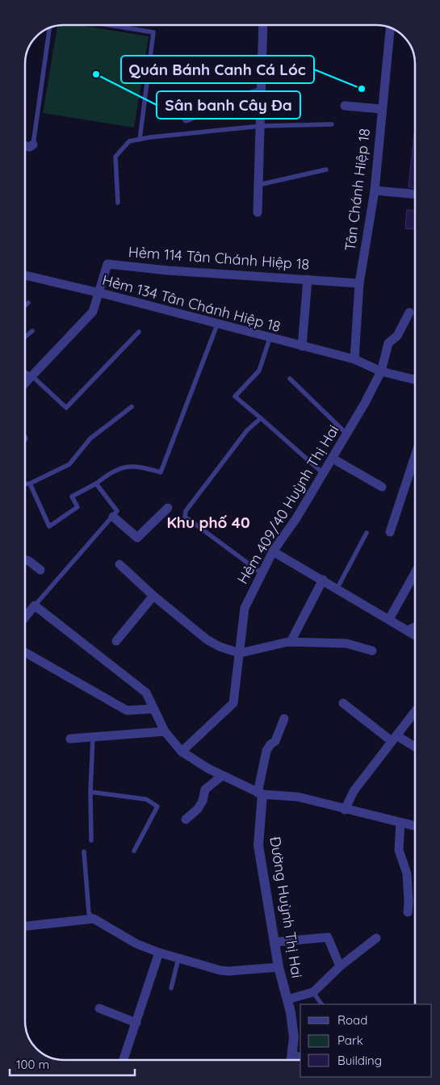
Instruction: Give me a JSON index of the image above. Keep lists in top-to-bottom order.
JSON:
{
  "streets": {
    "street": [
      "Tân Chánh Hiệp 18",
      "Hẻm 114 Tân Chánh Hiệp 18",
      "Hẻm 134 Tân Chánh Hiệp 18",
      "Hẻm 409/40 Huỳnh Thị Hai",
      "Đường Huỳnh Thị Hai"
    ]
  },
  "crossings": [
    ["Tân Chánh Hiệp 18", "Hẻm 114 Tân Chánh Hiệp 18"],
    ["Tân Chánh Hiệp 18", "Hẻm 134 Tân Chánh Hiệp 18"],
    ["Hẻm 114 Tân Chánh Hiệp 18", "Hẻm 134 Tân Chánh Hiệp 18"],
    ["Hẻm 134 Tân Chánh Hiệp 18", "Hẻm 409/40 Huỳnh Thị Hai"]
  ],
  "districts": ["Khu phố 40"],
  "places": ["Sân banh Cây Đa", "Quán Bánh Canh Cá Lóc"],
  "legend": ["Road", "Park", "Building"],
  "scale_bar": "100 m"
}
